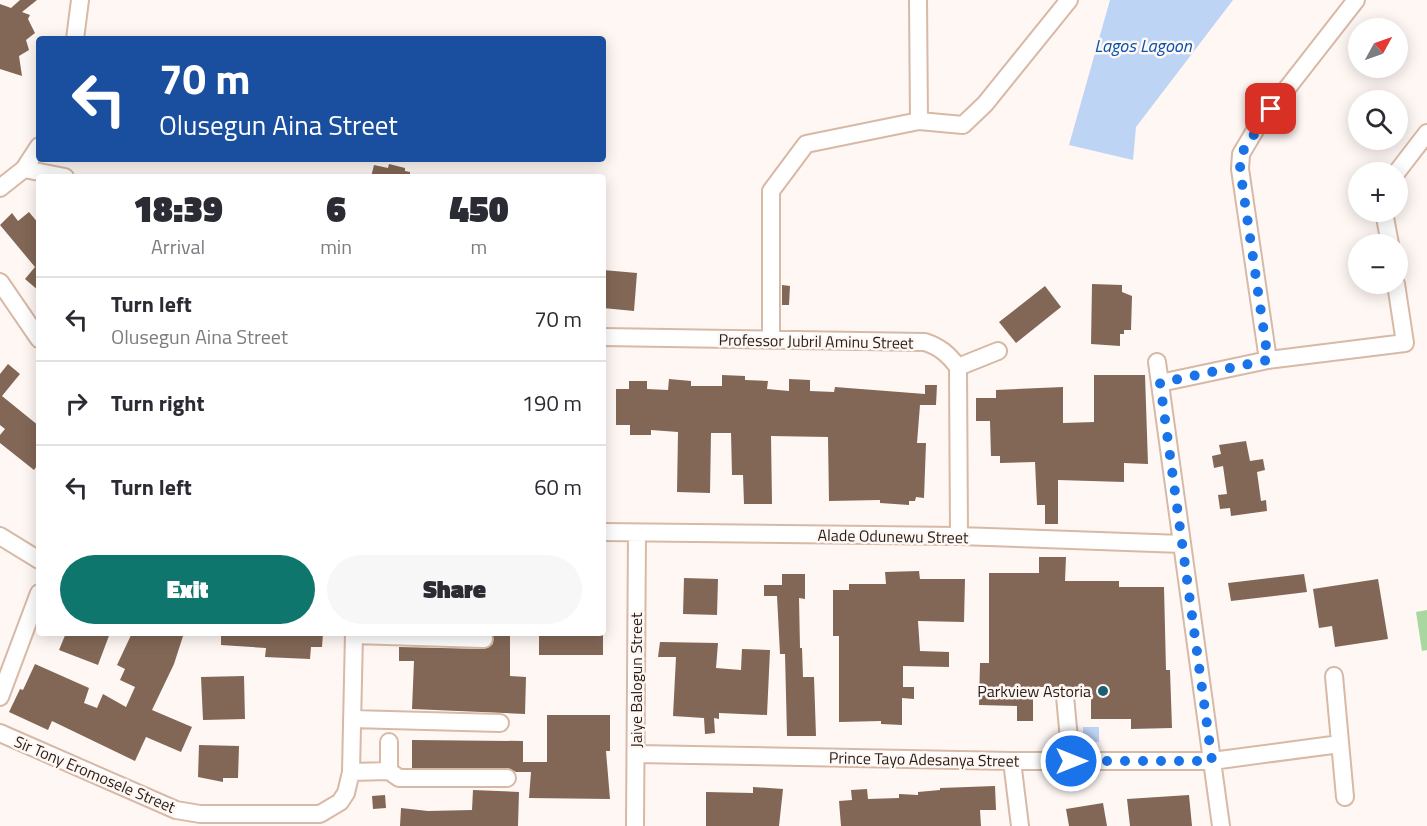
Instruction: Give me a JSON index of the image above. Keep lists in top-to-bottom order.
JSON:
{
  "streets": {
    "street": [
      "Professor Jubril Aminu Street",
      "Alade Odunewu Street",
      "Jaiye Balogun Street",
      "Prince Tayo Adesanya Street",
      "Sir Tony Eromosele Street"
    ]
  },
  "crossings": [
    ["Alade Odunewu Street", "Jaiye Balogun Street"],
    ["Jaiye Balogun Street", "Prince Tayo Adesanya Street"]
  ],
  "water": ["Lagos Lagoon"],
  "places": ["Parkview Astoria"],
  "north": "top right",
  "page": {
    "map_buttons": ["+", "−"],
    "turn": ["70 m", "Olusegun Aina Street"],
    "eta": [
      "18:39",
      "Arrival",
      "6",
      "min",
      "450",
      "m"
    ],
    "list": [
      {
        "name": "Turn left",
        "note": "Olusegun Aina Street",
        "value": "70 m"
      },
      {
        "name": "Turn right",
        "value": "190 m"
      },
      {
        "name": "Turn left",
        "value": "60 m"
      }
    ],
    "buttons": ["Exit", "Share"]
  }
}
